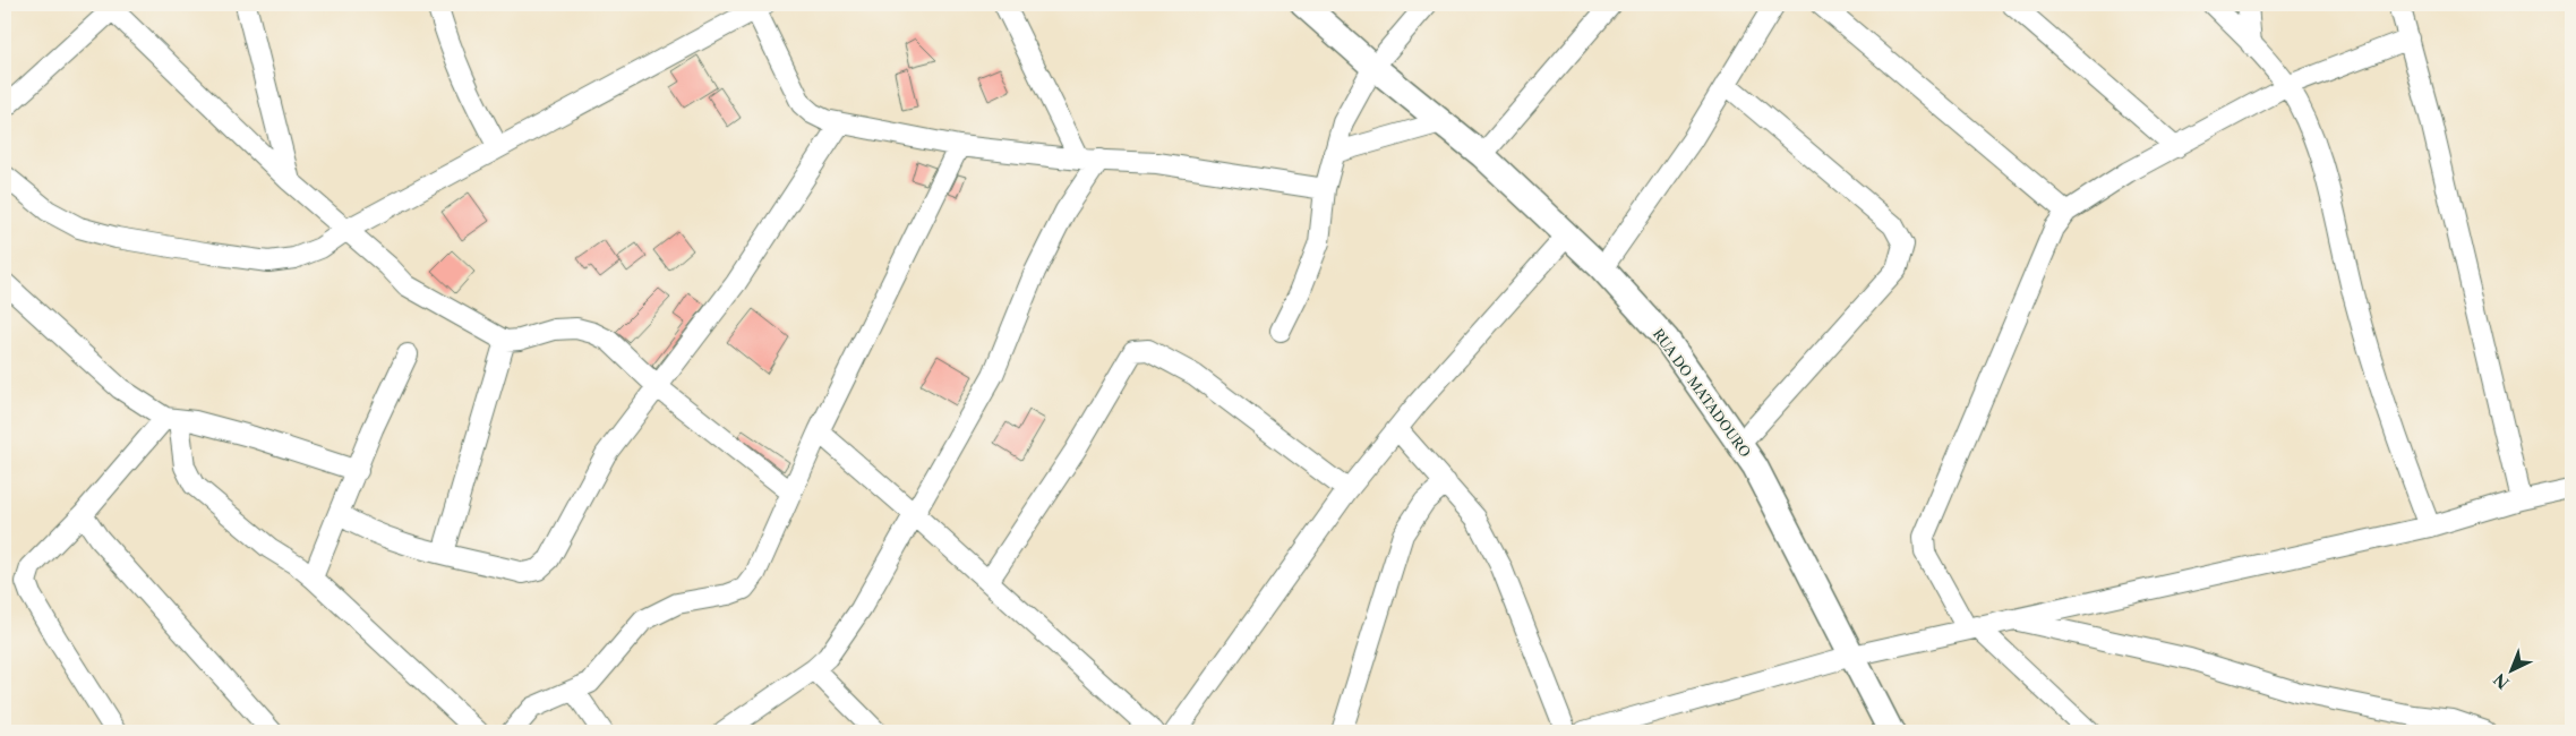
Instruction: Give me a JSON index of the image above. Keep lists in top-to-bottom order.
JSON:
{
  "streets": {
    "street": ["RUA DO MATADOURO"]
  },
  "north": "bottom left"
}
